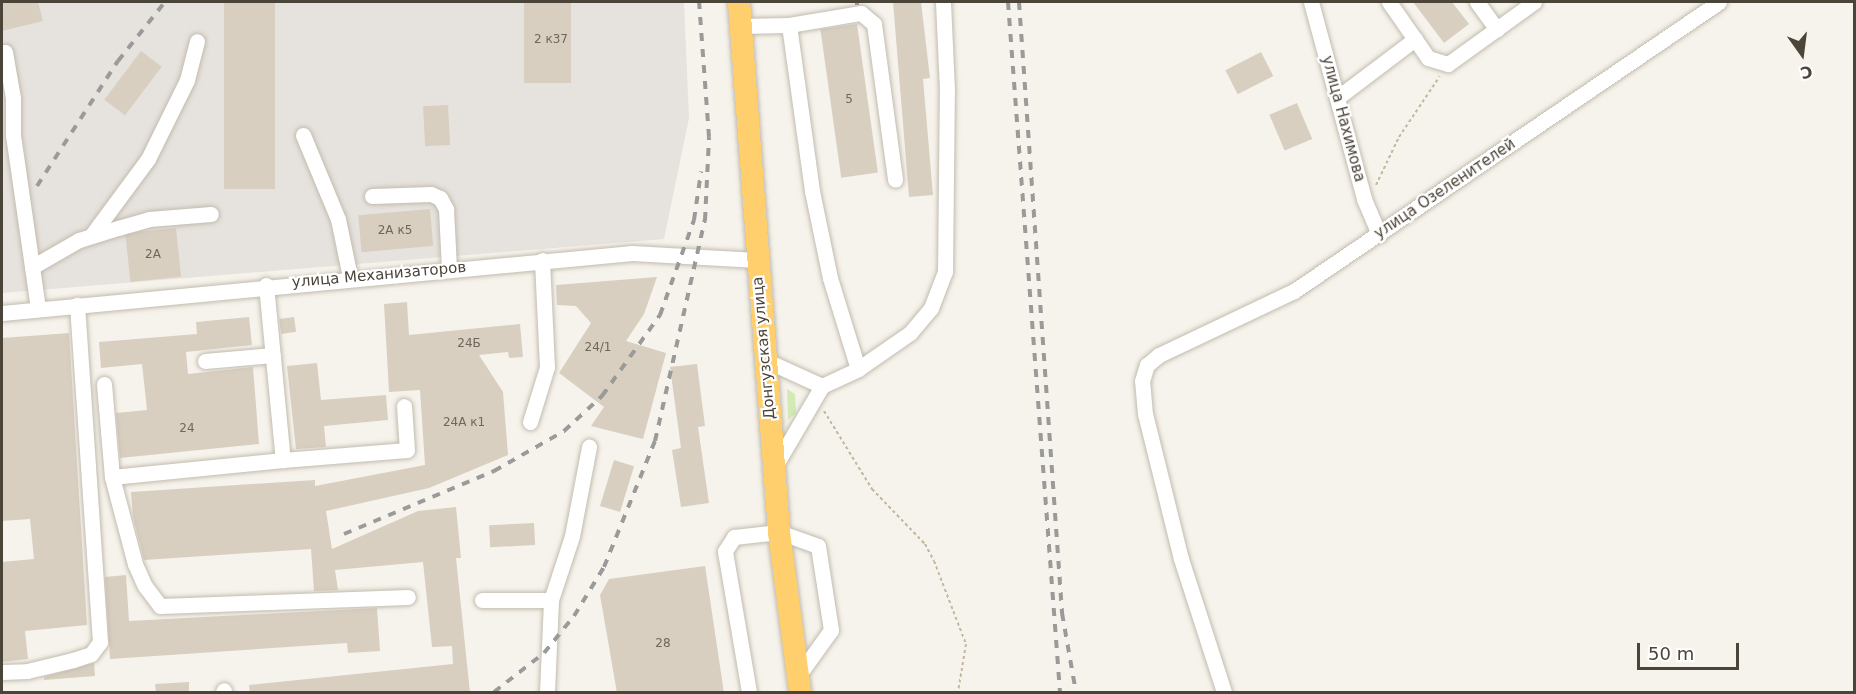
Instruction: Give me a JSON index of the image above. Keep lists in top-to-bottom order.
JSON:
{
  "streets": {
    "highway": ["Донгузская улица"],
    "street": ["улица Нахимова", "улица Озеленителей", "улица Механизаторов"]
  },
  "crossings": [
    ["улица Нахимова", "улица Озеленителей"],
    ["улица Механизаторов", "Донгузская улица"]
  ],
  "house_numbers": [
    "2 к37",
    "5",
    "2А к5",
    "2А",
    "24Б",
    "24/1",
    "24А к1",
    "24",
    "28"
  ],
  "scale_bar": "50 m",
  "north": "bottom"
}
